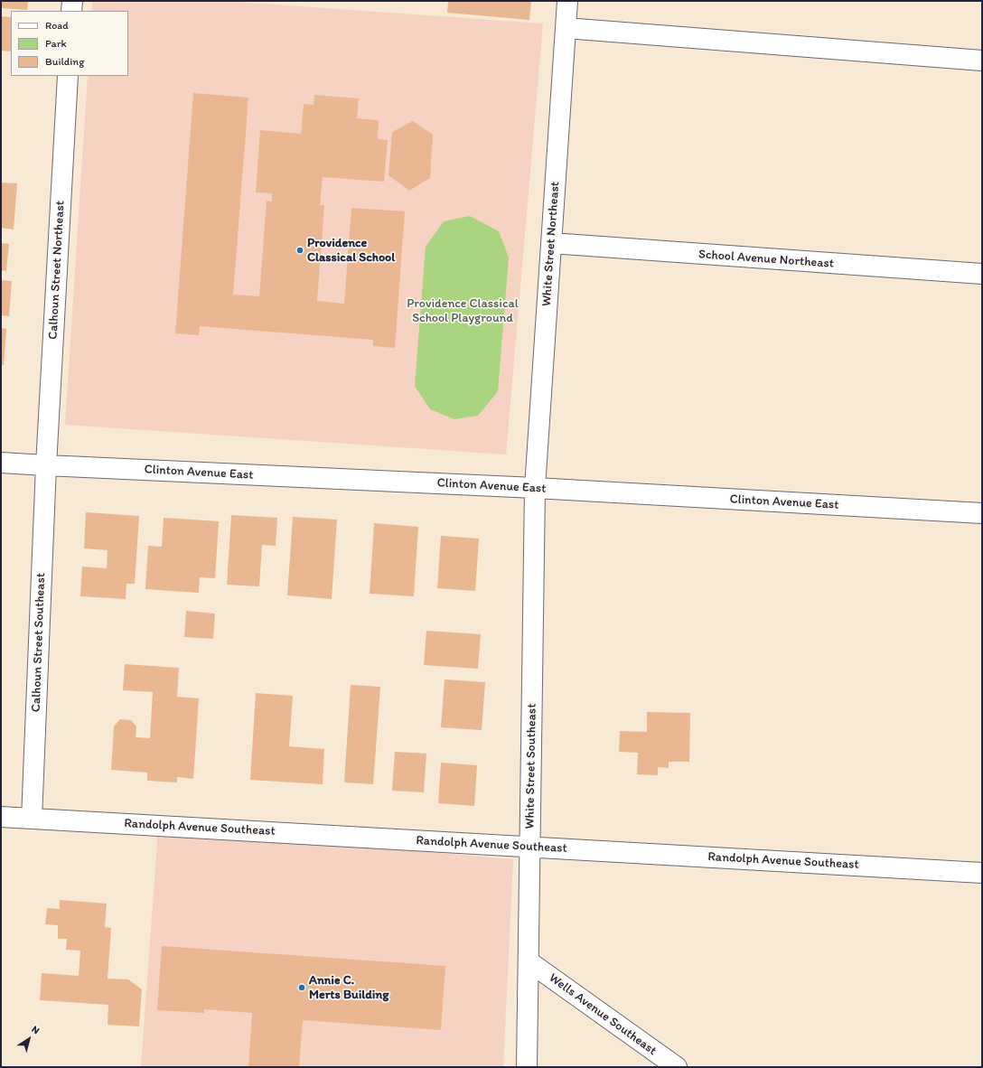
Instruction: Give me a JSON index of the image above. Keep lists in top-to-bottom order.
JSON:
{
  "streets": {
    "street": [
      "White Street Northeast",
      "School Avenue Northeast",
      "Calhoun Street Northeast",
      "Clinton Avenue East",
      "Calhoun Street Southeast",
      "White Street Southeast",
      "Randolph Avenue Southeast",
      "Wells Avenue Southeast"
    ]
  },
  "crossings": [
    ["White Street Northeast", "School Avenue Northeast"],
    ["White Street Northeast", "Clinton Avenue East"],
    ["White Street Northeast", "White Street Southeast"],
    ["Calhoun Street Northeast", "Clinton Avenue East"],
    ["Calhoun Street Northeast", "Calhoun Street Southeast"],
    ["Clinton Avenue East", "Calhoun Street Southeast"],
    ["Clinton Avenue East", "White Street Southeast"],
    ["Calhoun Street Southeast", "Randolph Avenue Southeast"],
    ["White Street Southeast", "Randolph Avenue Southeast"],
    ["White Street Southeast", "Wells Avenue Southeast"]
  ],
  "parks": ["Providence Classical School Playground"],
  "places": ["Providence Classical School", "Annie C. Merts Building"],
  "legend": ["Road", "Park", "Building"],
  "north": "top right"
}
